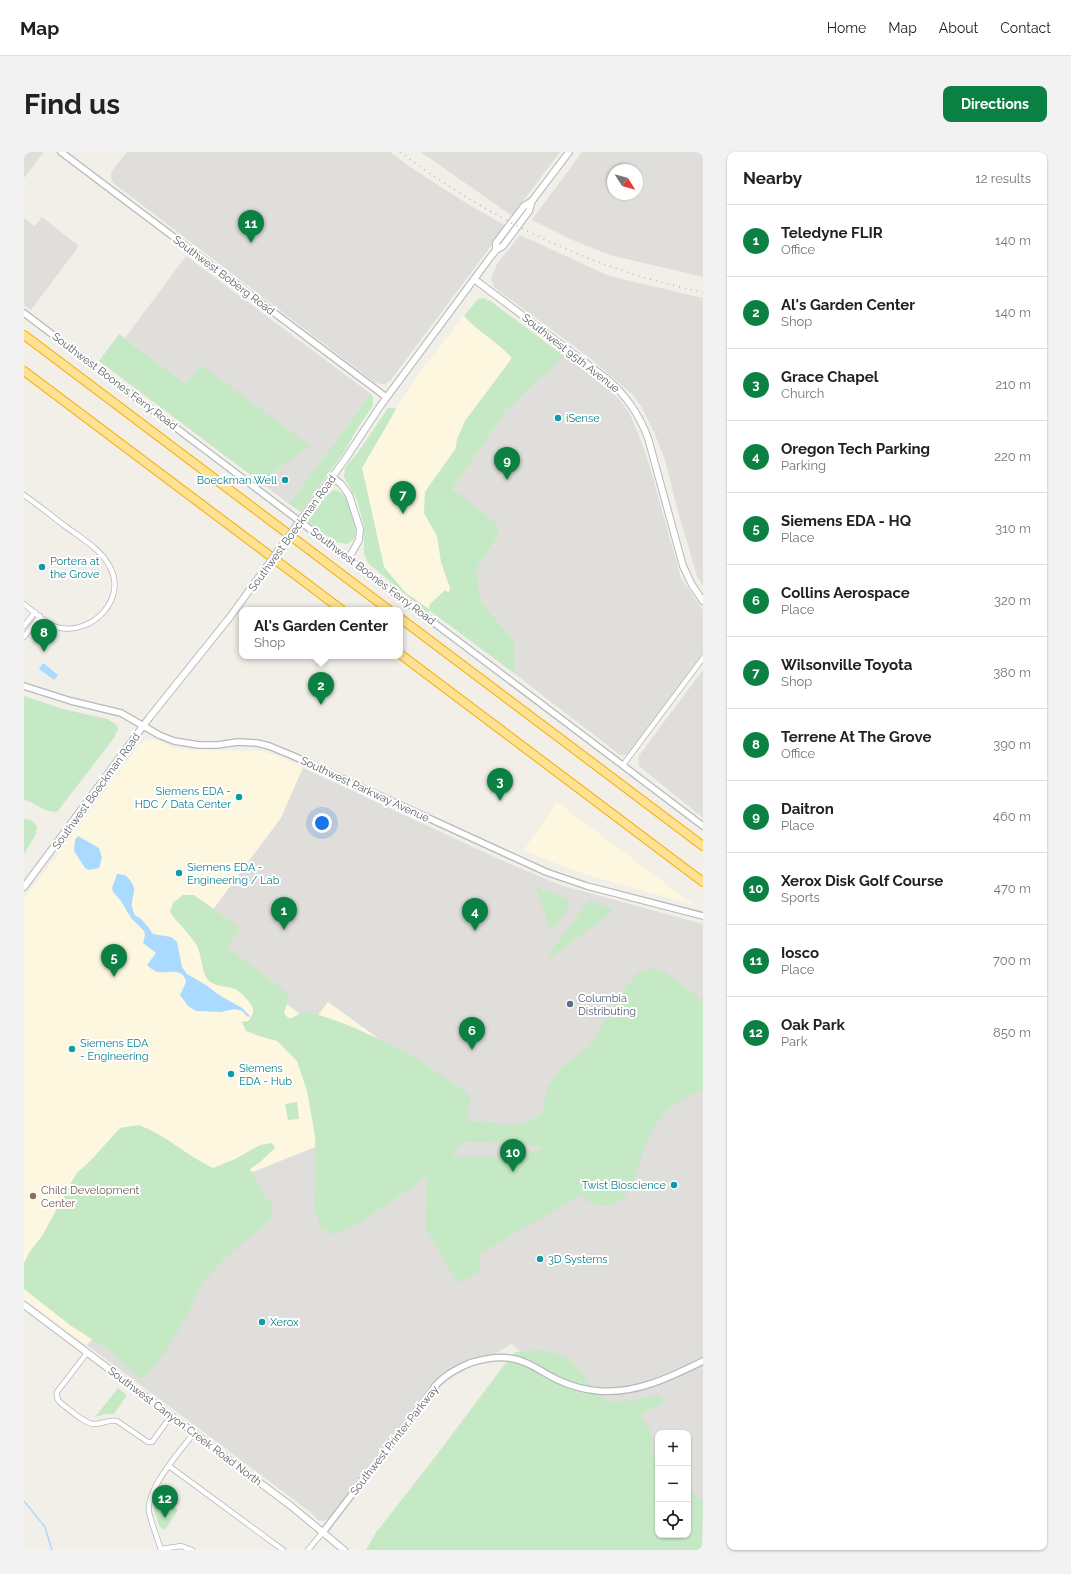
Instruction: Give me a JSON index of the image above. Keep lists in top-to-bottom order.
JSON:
{
  "streets": {
    "main road": ["Southwest 95th Avenue", "Southwest Boeckman Road", "Southwest Canyon Creek Road North"],
    "street": [
      "Southwest Boberg Road",
      "Southwest Boones Ferry Road",
      "Southwest Parkway Avenue",
      "Southwest Printer Parkway"
    ]
  },
  "crossings": [
    ["Southwest Boberg Road", "Southwest Boeckman Road"],
    ["Southwest 95th Avenue", "Southwest Boeckman Road"],
    ["Southwest Boeckman Road", "Southwest Parkway Avenue"],
    ["Southwest Canyon Creek Road North", "Southwest Printer Parkway"]
  ],
  "places": [
    "iSense",
    "Boeckman Well",
    "Portera at the Grove",
    "Siemens EDA - HDC / Data Center",
    "Siemens EDA - Engineering / Lab",
    "Columbia Distributing",
    "Siemens EDA - Engineering",
    "Siemens EDA - Hub",
    "Twist Bioscience",
    "Child Development Center",
    "3D Systems",
    "Xerox"
  ],
  "north": "bottom right",
  "page": {
    "header": "Map",
    "nav": [
      "Home",
      "Map",
      "About",
      "Contact"
    ],
    "buttons": "Directions",
    "title": "Find us",
    "heading": ["Nearby", "12 results"],
    "list": [
      {
        "mark": "1",
        "name": "Teledyne FLIR",
        "note": "Office",
        "value": "140 m"
      },
      {
        "mark": "2",
        "name": "Al's Garden Center",
        "note": "Shop",
        "value": "140 m"
      },
      {
        "mark": "3",
        "name": "Grace Chapel",
        "note": "Church",
        "value": "210 m"
      },
      {
        "mark": "4",
        "name": "Oregon Tech Parking",
        "note": "Parking",
        "value": "220 m"
      },
      {
        "mark": "5",
        "name": "Siemens EDA - HQ",
        "note": "Place",
        "value": "310 m"
      },
      {
        "mark": "6",
        "name": "Collins Aerospace",
        "note": "Place",
        "value": "320 m"
      },
      {
        "mark": "7",
        "name": "Wilsonville Toyota",
        "note": "Shop",
        "value": "380 m"
      },
      {
        "mark": "8",
        "name": "Terrene At The Grove",
        "note": "Office",
        "value": "390 m"
      },
      {
        "mark": "9",
        "name": "Daitron",
        "note": "Place",
        "value": "460 m"
      },
      {
        "mark": "10",
        "name": "Xerox Disk Golf Course",
        "note": "Sports",
        "value": "470 m"
      },
      {
        "mark": "11",
        "name": "Iosco",
        "note": "Place",
        "value": "700 m"
      },
      {
        "mark": "12",
        "name": "Oak Park",
        "note": "Park",
        "value": "850 m"
      }
    ],
    "pins": [
      "11",
      "9",
      "7",
      "8",
      "2",
      "3",
      "1",
      "4",
      "5",
      "6",
      "10",
      "12"
    ],
    "popup": ["Al's Garden Center", "Shop"],
    "map_buttons": ["+", "−"]
  }
}
